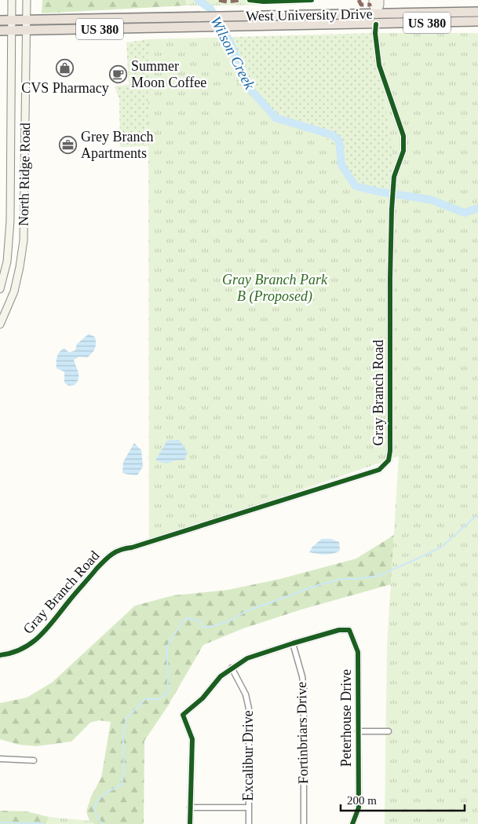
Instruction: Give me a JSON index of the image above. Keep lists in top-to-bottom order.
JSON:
{
  "streets": {
    "highway": ["West University Drive", "US 380"],
    "main road": ["North Ridge Road"],
    "street": [
      "Gray Branch Road",
      "Peterhouse Drive",
      "Fortinbriars Drive",
      "Excalibur Drive"
    ]
  },
  "crossings": [
    ["West University Drive", "North Ridge Road"],
    ["West University Drive", "Gray Branch Road"],
    ["Peterhouse Drive", "Fortinbriars Drive"]
  ],
  "water": ["Wilson Creek"],
  "parks": ["Gray Branch Park B (Proposed)"],
  "places": {
    "shop": ["CVS Pharmacy"],
    "cafe": ["Summer Moon Coffee"],
    "office": ["Grey Branch Apartments"]
  },
  "scale_bar": "200 m"
}
